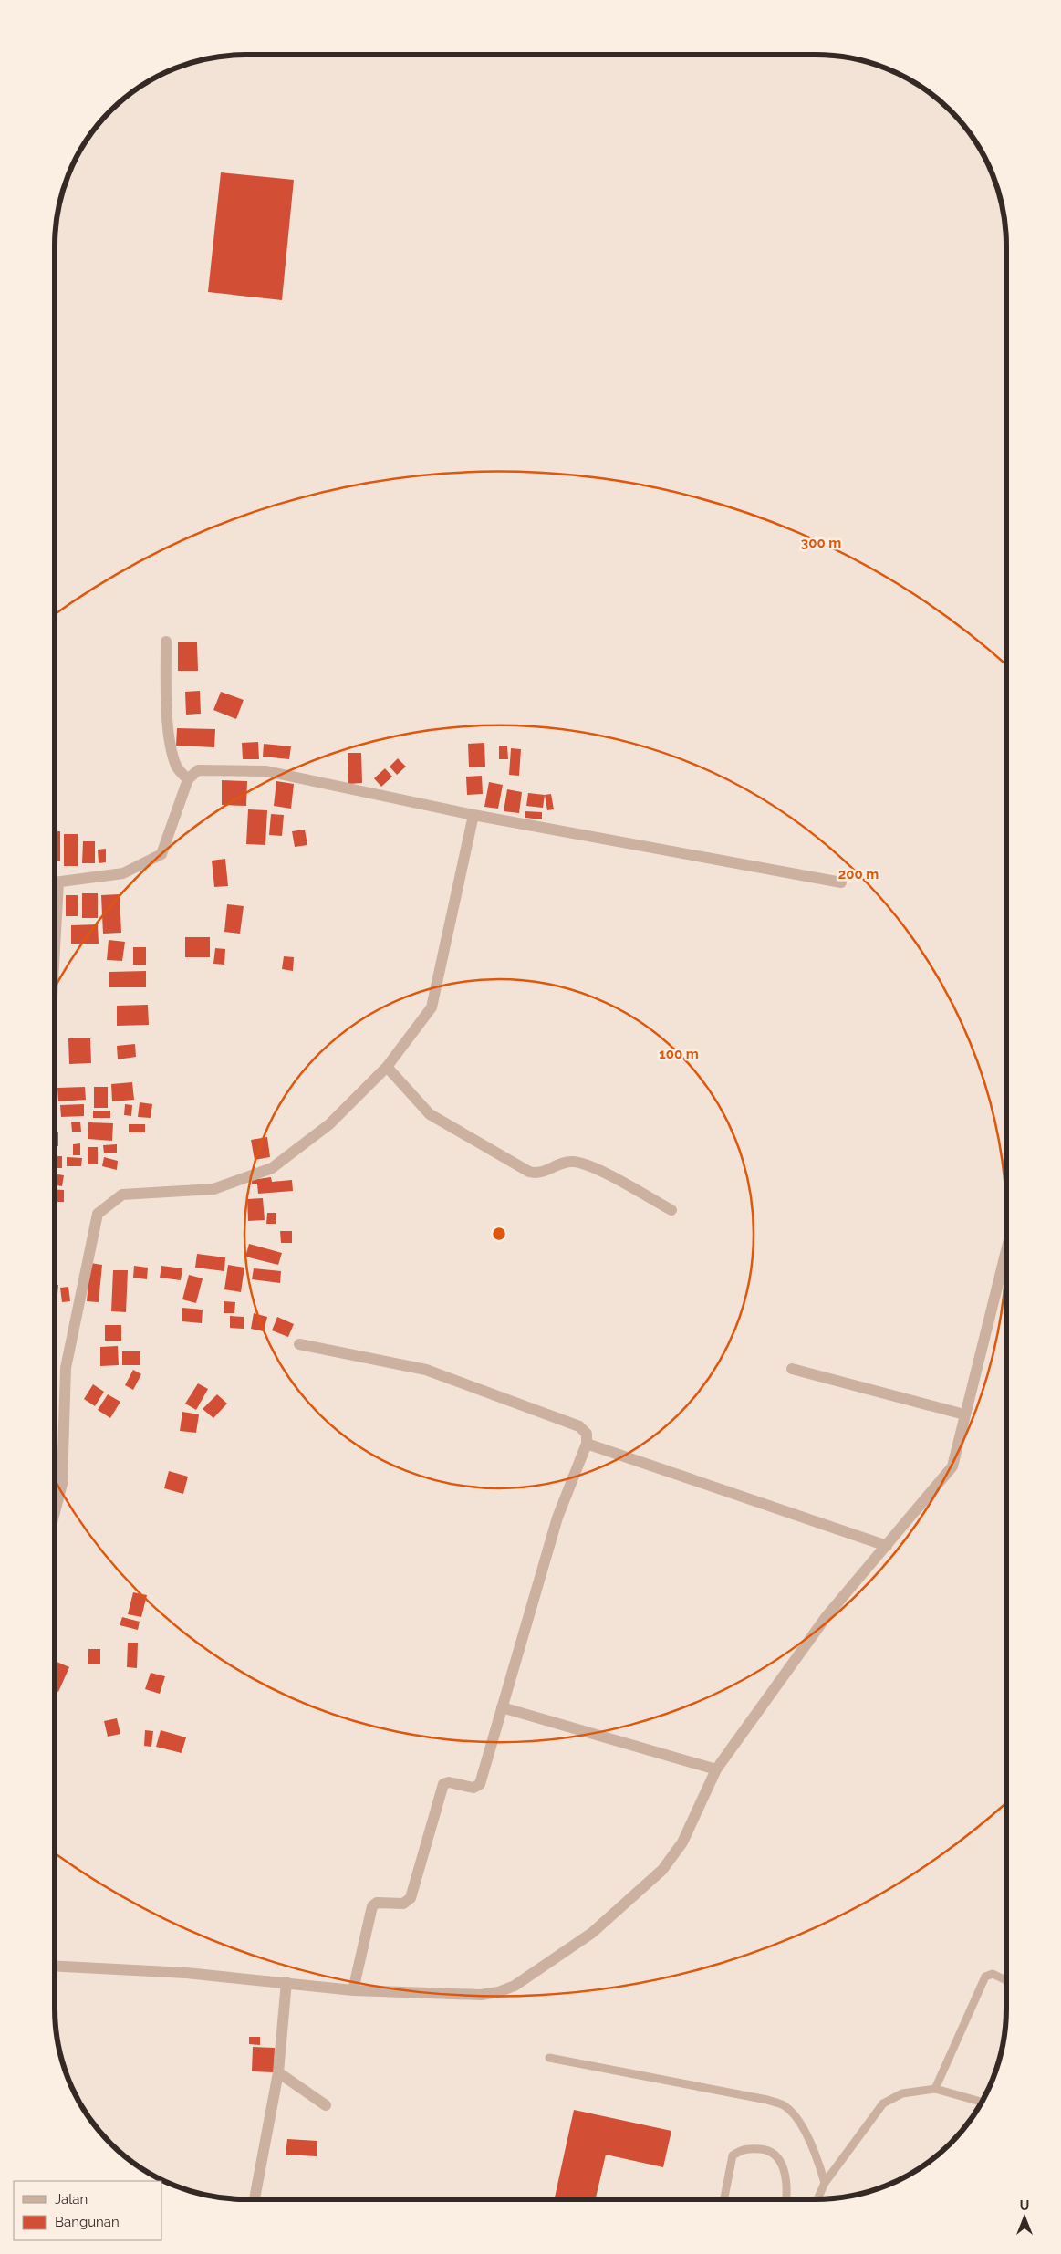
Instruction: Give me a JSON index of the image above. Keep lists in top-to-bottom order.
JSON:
{
  "legend": ["Jalan", "Bangunan"],
  "north": "top",
  "rings": ["300 m", "200 m", "100 m"]
}
